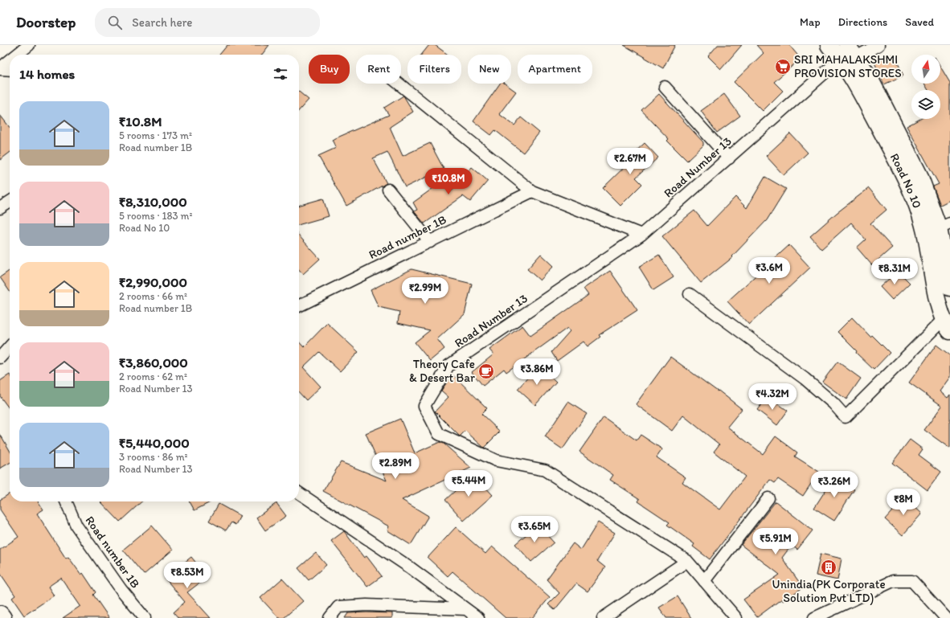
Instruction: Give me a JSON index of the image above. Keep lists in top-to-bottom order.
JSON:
{
  "streets": {
    "main road": ["Road No 10"],
    "street": ["Road Number 13", "Road number 1B"]
  },
  "crossings": [
    ["Road Number 13", "Road No 10"]
  ],
  "places": {
    "supermarket": ["SRI MAHALAKSHMI PROVISION STORES"],
    "cafe": ["Theory Cafe & Desert Bar"],
    "building": ["Unindia(PK Corporate Solution Pvt LTD)"]
  },
  "north": "top",
  "page": {
    "header": "Doorstep",
    "search": "Search here",
    "nav": ["Map", "Directions", "Saved"],
    "chip": [
      "Buy",
      "Rent",
      "Filters",
      "New",
      "Apartment"
    ],
    "heading": "14 homes",
    "list": [
      {
        "name": "₹10.8M",
        "note": "5 rooms · 173 m² · Road number 1B"
      },
      {
        "name": "₹8,310,000",
        "note": "5 rooms · 183 m² · Road No 10"
      },
      {
        "name": "₹2,990,000",
        "note": "2 rooms · 66 m² · Road number 1B"
      },
      {
        "name": "₹3,860,000",
        "note": "2 rooms · 62 m² · Road Number 13"
      },
      {
        "name": "₹5,440,000",
        "note": "3 rooms · 86 m² · Road Number 13"
      }
    ],
    "price": [
      "₹2.67M",
      "₹10.8M",
      "₹3.6M",
      "₹8.31M",
      "₹2.99M",
      "₹3.86M",
      "₹4.32M",
      "₹2.89M",
      "₹5.44M",
      "₹3.26M",
      "₹8M",
      "₹3.65M",
      "₹5.91M",
      "₹8.53M"
    ]
  }
}
